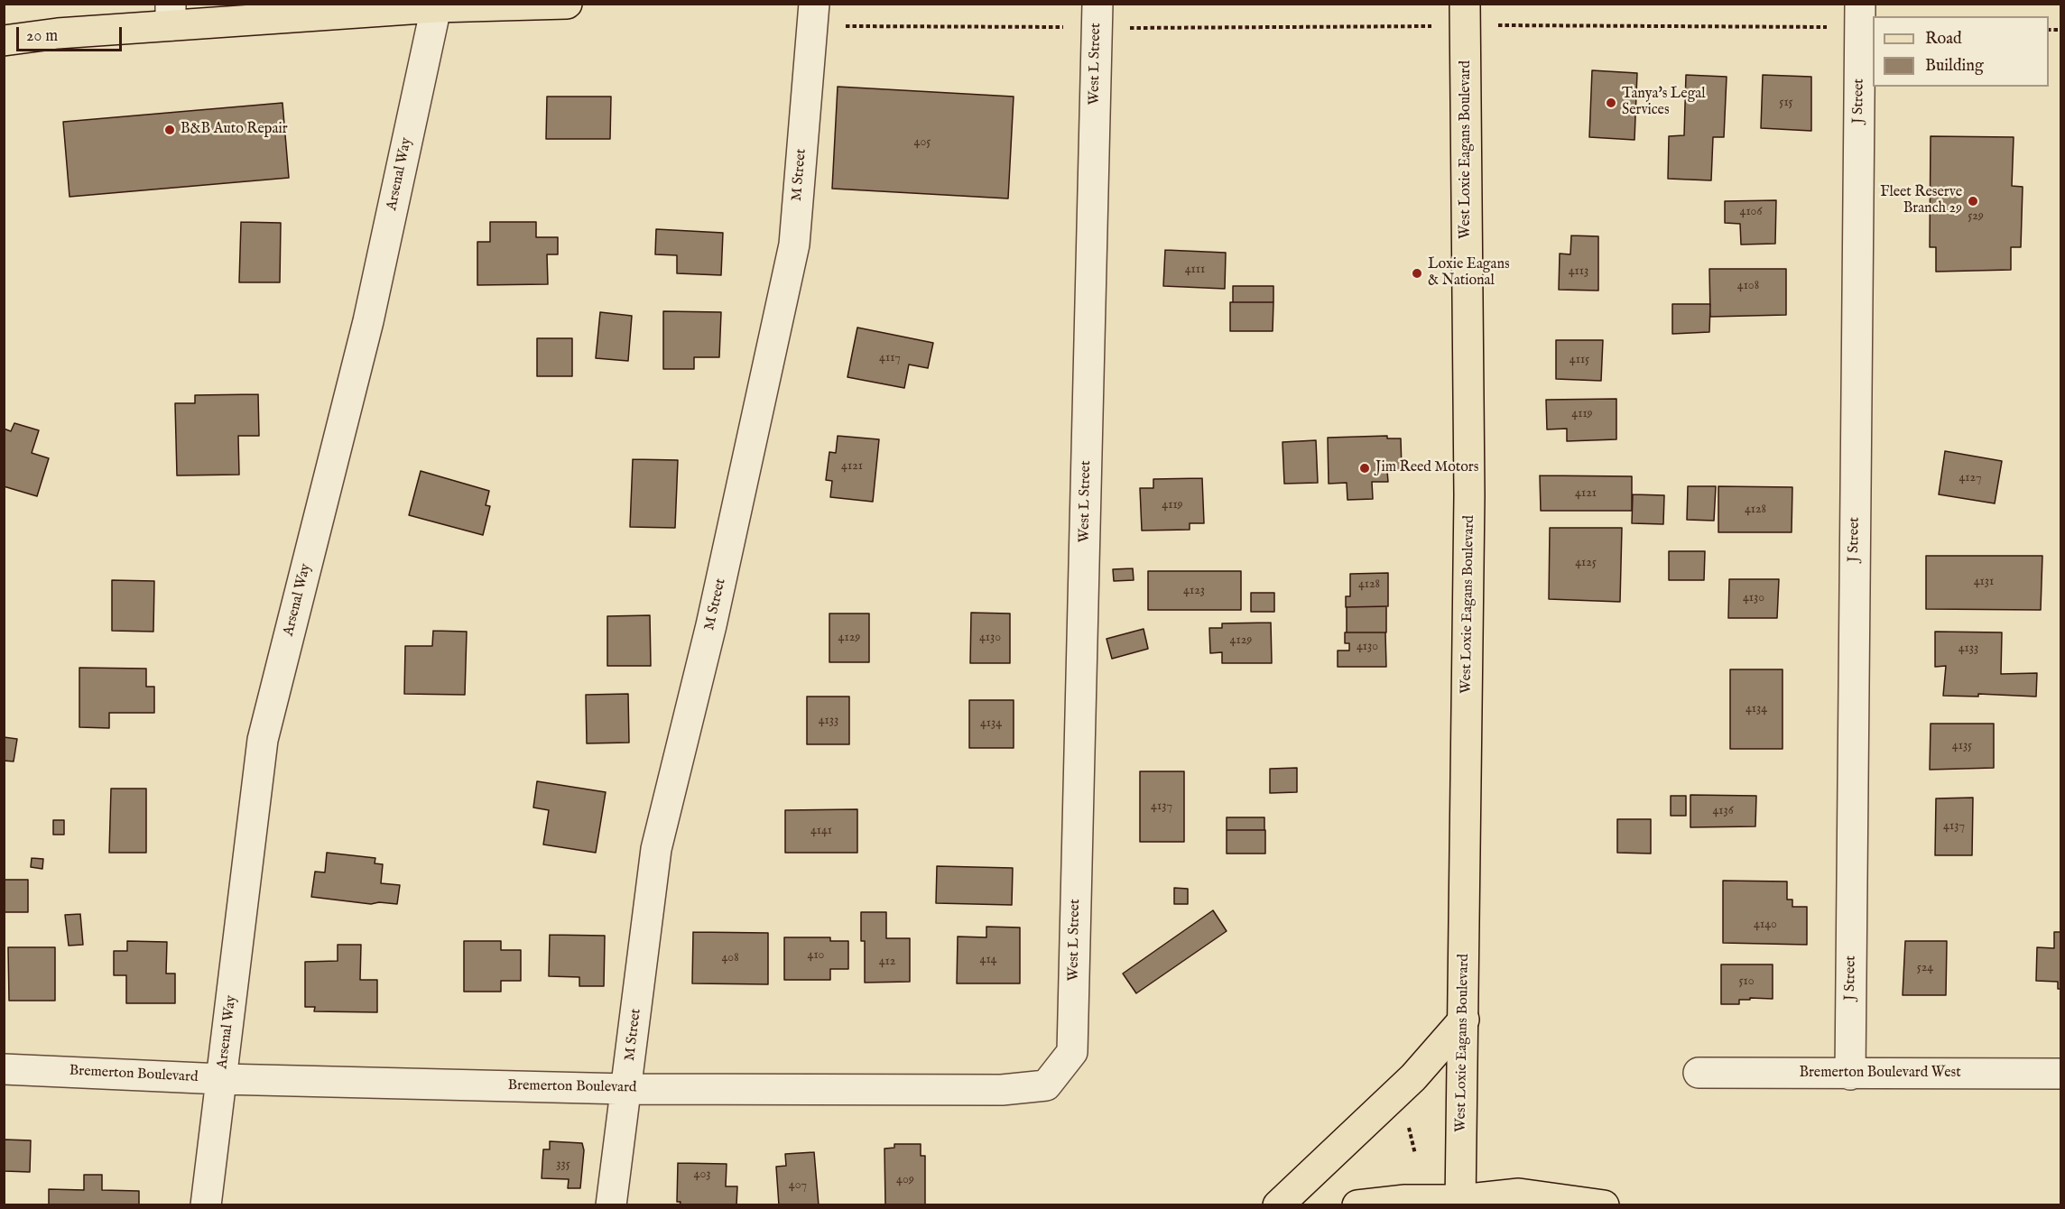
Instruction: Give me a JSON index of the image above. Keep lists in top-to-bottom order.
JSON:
{
  "streets": {
    "main road": ["West Loxie Eagans Boulevard"],
    "street": [
      "West L Street",
      "J Street",
      "Arsenal Way",
      "M Street",
      "Bremerton Boulevard West",
      "Bremerton Boulevard"
    ]
  },
  "crossings": [
    ["West L Street", "Bremerton Boulevard"],
    ["J Street", "Bremerton Boulevard West"],
    ["Arsenal Way", "Bremerton Boulevard"],
    ["M Street", "Bremerton Boulevard"]
  ],
  "places": [
    "Tanya's Legal Services",
    "B&B Auto Repair",
    "Fleet Reserve Branch 29",
    "Loxie Eagans & National",
    "Jim Reed Motors"
  ],
  "house_numbers": [
    "515",
    "405",
    "4106",
    "529",
    "4111",
    "4113",
    "4108",
    "4117",
    "4115",
    "4119",
    "4121",
    "4127",
    "4121",
    "4119",
    "4128",
    "4125",
    "4131",
    "4128",
    "4123",
    "4130",
    "4129",
    "4130",
    "4129",
    "4130",
    "4133",
    "4134",
    "4133",
    "4134",
    "4135",
    "4137",
    "4136",
    "4137",
    "4141",
    "4140",
    "410",
    "408",
    "414",
    "412",
    "524",
    "510",
    "335",
    "403",
    "409",
    "407"
  ],
  "legend": ["Road", "Building"],
  "scale_bar": "20 m"
}
